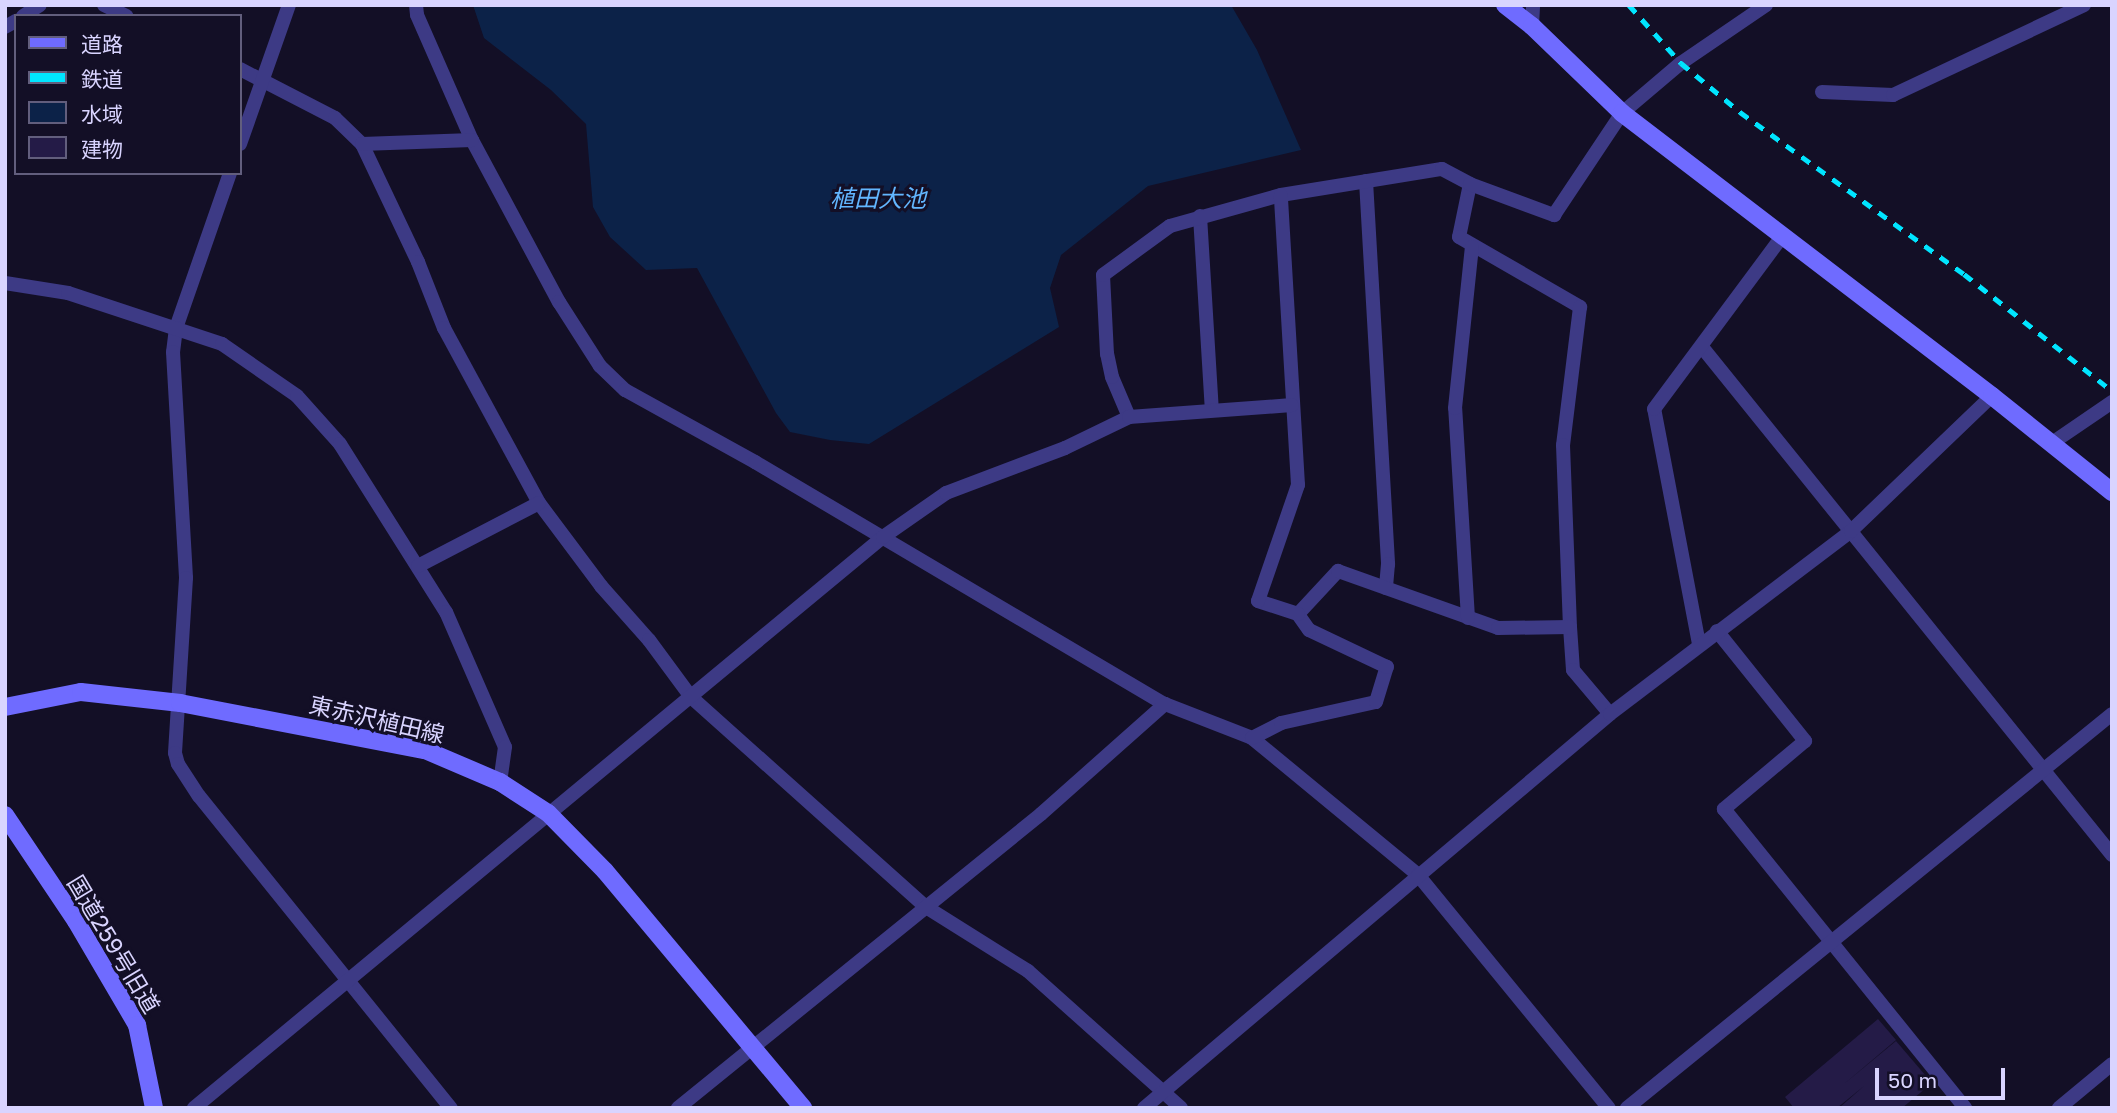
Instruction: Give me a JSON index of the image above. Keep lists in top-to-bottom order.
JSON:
{
  "streets": {
    "street": ["東赤沢植田線", "国道259号旧道"]
  },
  "water": ["植田大池"],
  "legend": [
    "道路",
    "鉄道",
    "水域",
    "建物"
  ],
  "scale_bar": "50 m"
}
